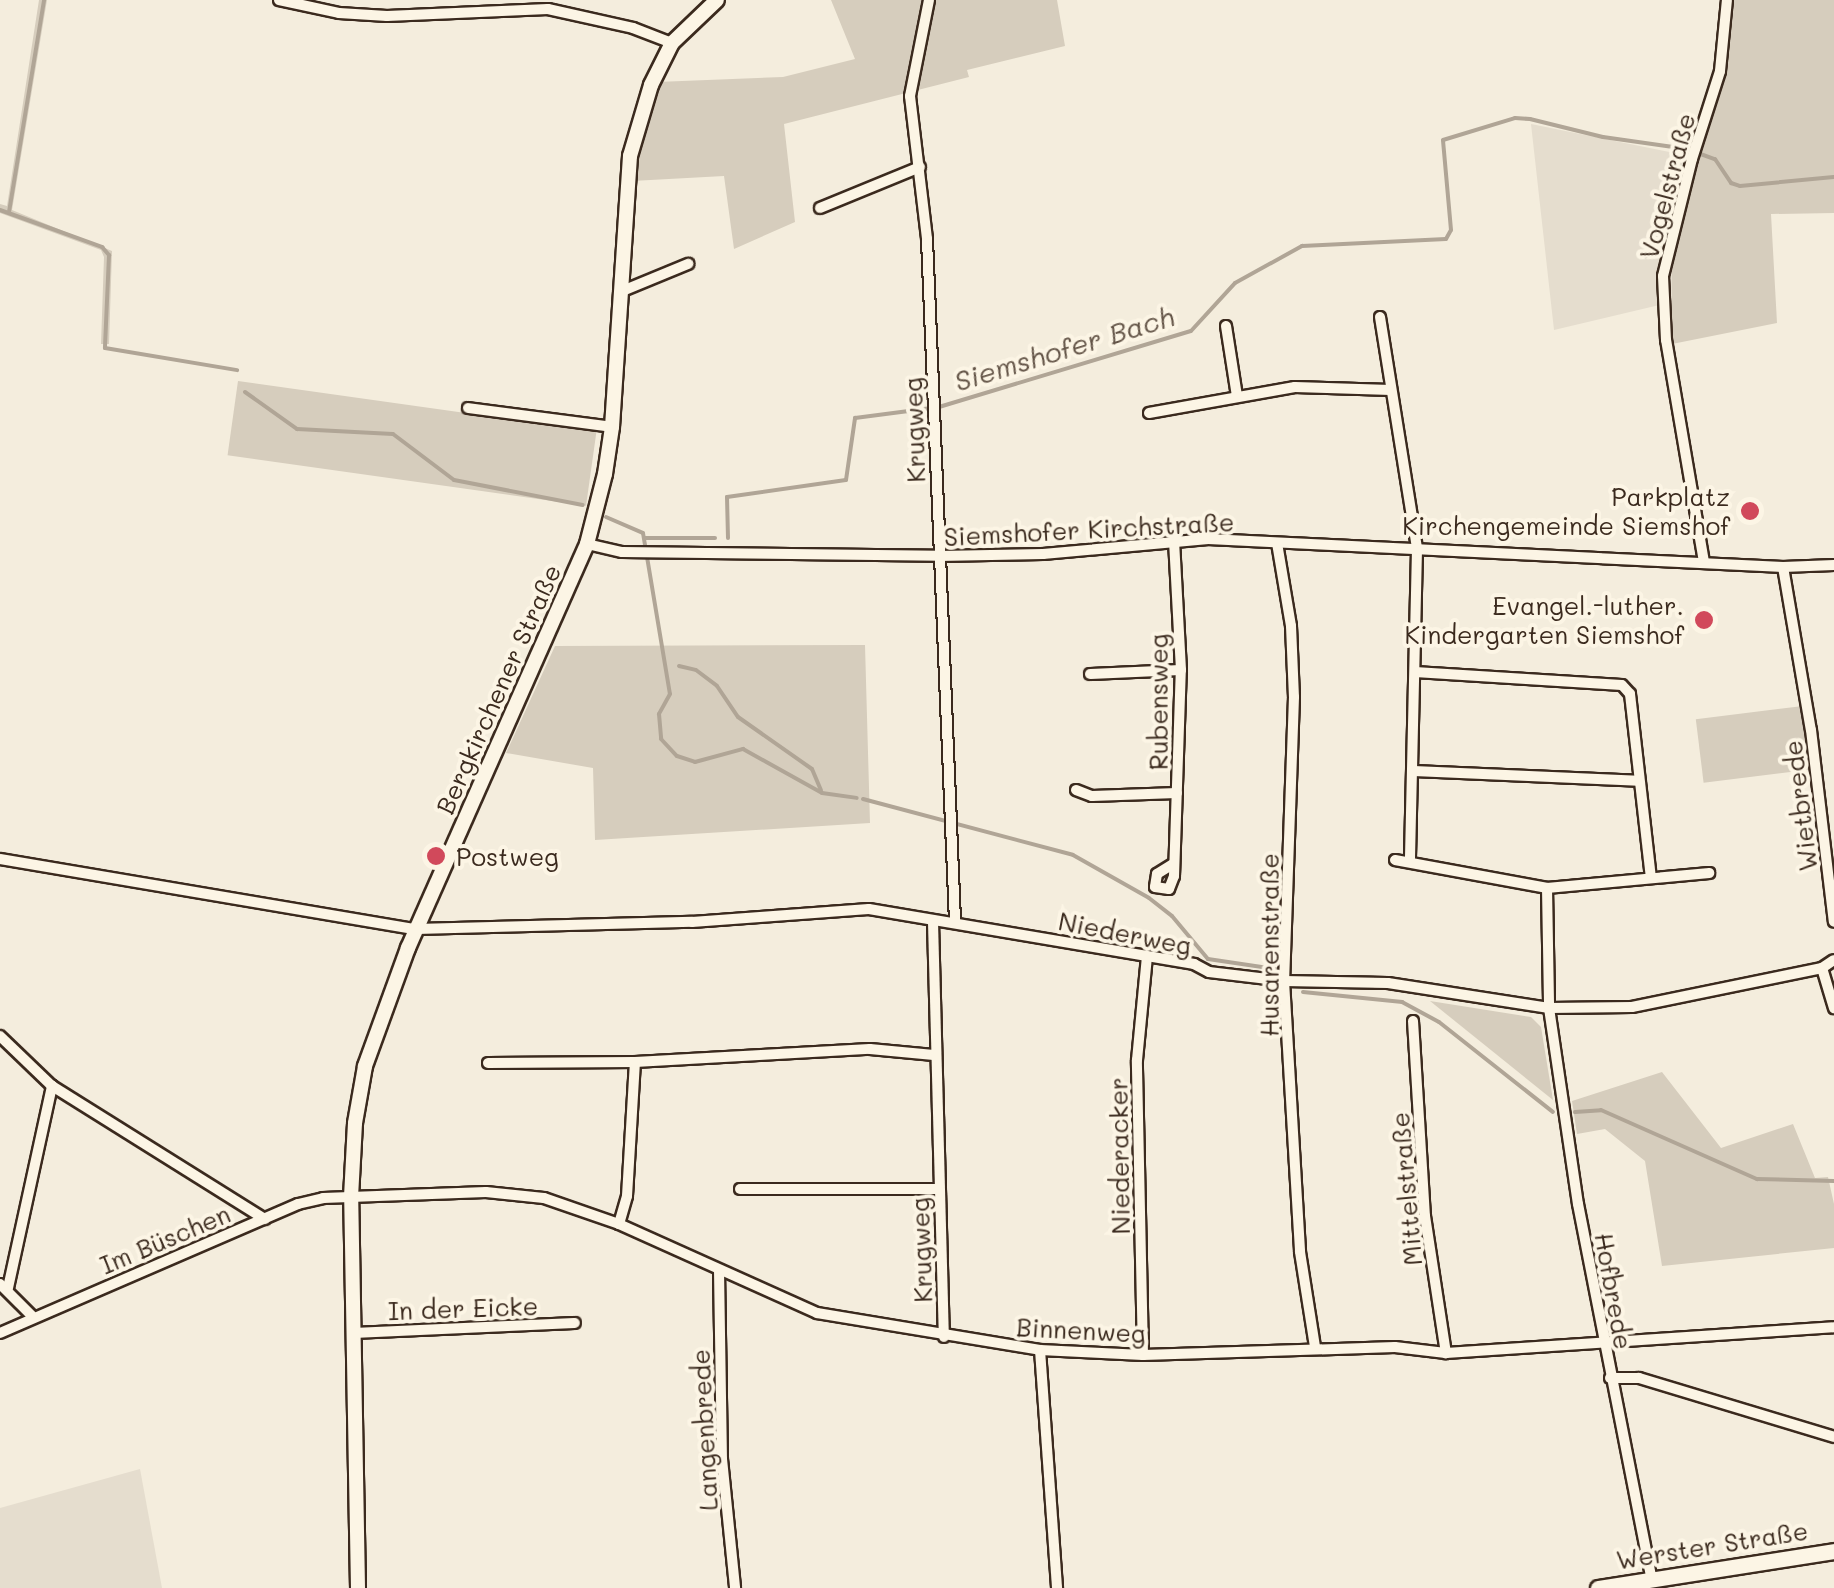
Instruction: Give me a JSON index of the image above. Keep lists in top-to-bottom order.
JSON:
{
  "streets": {
    "main road": ["Werster Straße"],
    "street": [
      "Vogelstraße",
      "Krugweg",
      "Siemshofer Kirchstraße",
      "Bergkirchener Straße",
      "Rubensweg",
      "Wietbrede",
      "Niederweg",
      "Husarenstraße",
      "Niederacker",
      "Mittelstraße",
      "Im Büschen",
      "Hofbrede",
      "In der Eicke",
      "Binnenweg",
      "Langenbrede"
    ]
  },
  "crossings": [
    ["Vogelstraße", "Siemshofer Kirchstraße"],
    ["Krugweg", "Siemshofer Kirchstraße"],
    ["Krugweg", "Niederweg"],
    ["Krugweg", "Binnenweg"],
    ["Siemshofer Kirchstraße", "Bergkirchener Straße"],
    ["Siemshofer Kirchstraße", "Rubensweg"],
    ["Siemshofer Kirchstraße", "Wietbrede"],
    ["Siemshofer Kirchstraße", "Husarenstraße"],
    ["Bergkirchener Straße", "Niederweg"],
    ["Bergkirchener Straße", "Im Büschen"],
    ["Bergkirchener Straße", "In der Eicke"],
    ["Bergkirchener Straße", "Binnenweg"],
    ["Niederweg", "Husarenstraße"],
    ["Niederweg", "Niederacker"],
    ["Niederweg", "Hofbrede"],
    ["Husarenstraße", "Binnenweg"],
    ["Niederacker", "Binnenweg"],
    ["Mittelstraße", "Binnenweg"],
    ["Im Büschen", "Binnenweg"],
    ["Hofbrede", "Binnenweg"],
    ["Hofbrede", "Werster Straße"],
    ["Binnenweg", "Langenbrede"]
  ],
  "water": ["Siemshofer Bach"],
  "places": ["Parkplatz Kirchengemeinde Siemshof", "Evangel.-luther. Kindergarten Siemshof", "Postweg"]
}
